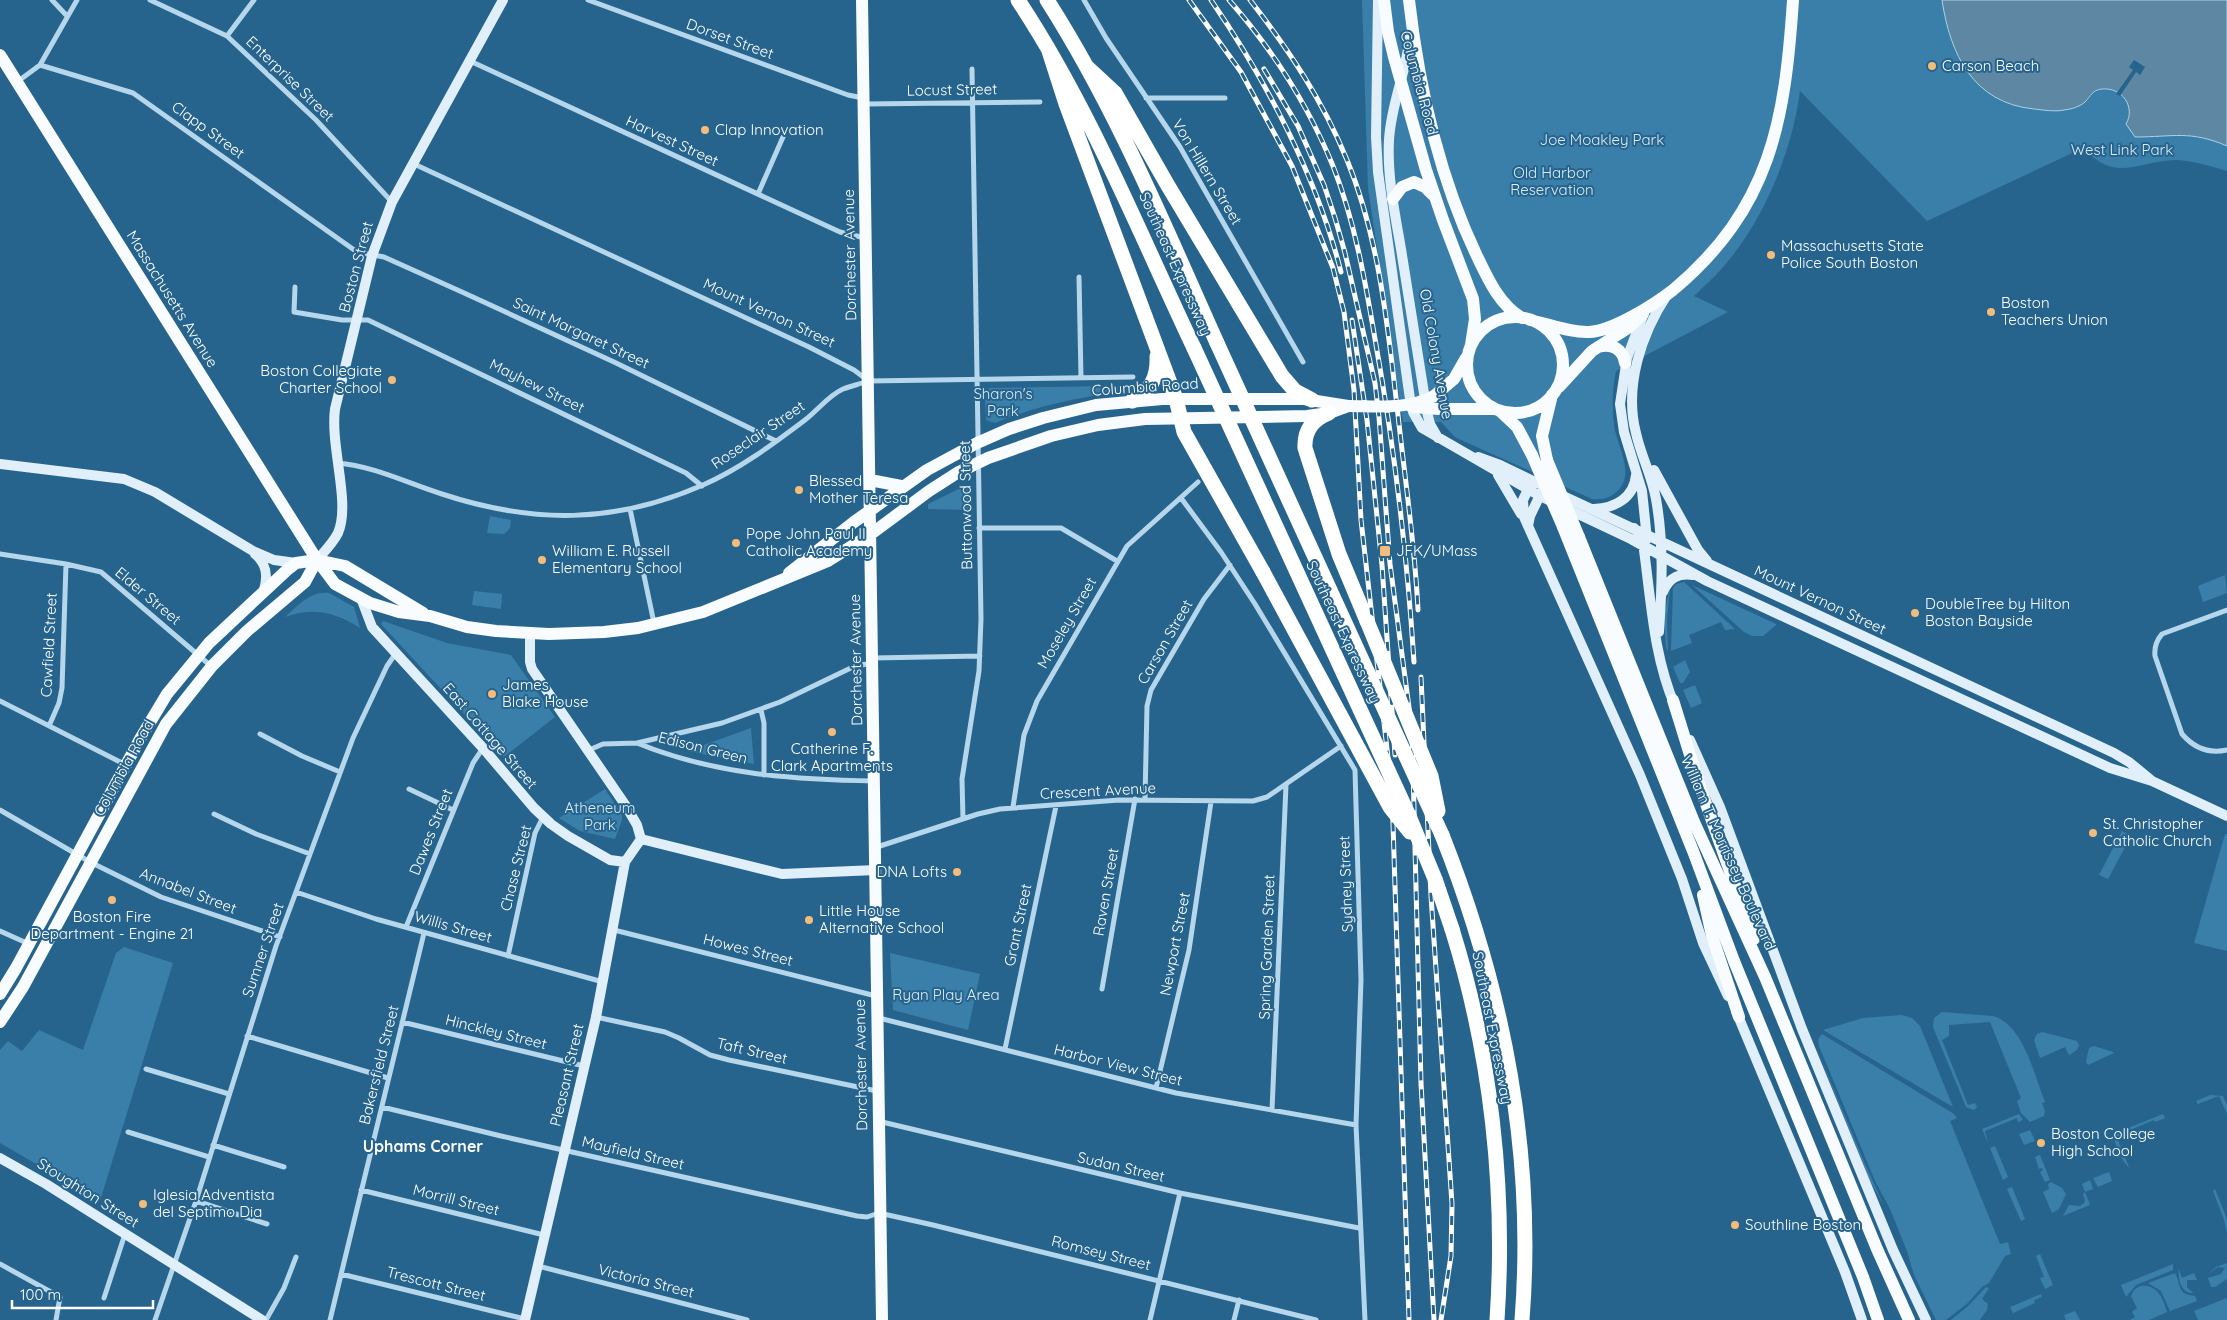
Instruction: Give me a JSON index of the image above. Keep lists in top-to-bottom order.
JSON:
{
  "streets": {
    "highway": ["Southeast Expressway"],
    "main road": [
      "Columbia Road",
      "Dorchester Avenue",
      "Massachusetts Avenue",
      "Old Colony Avenue",
      "William T. Morrissey Boulevard"
    ],
    "street": [
      "Dorset Street",
      "Enterprise Street",
      "Locust Street",
      "Clapp Street",
      "Harvest Street",
      "Von Hillern Street",
      "Boston Street",
      "Mount Vernon Street",
      "Saint Margaret Street",
      "Mayhew Street",
      "Roseclair Street",
      "Buttonwood Street",
      "Elder Street",
      "Moseley Street",
      "Carson Street",
      "Cawfield Street",
      "East Cottage Street",
      "Edison Green",
      "Crescent Avenue",
      "Dawes Street",
      "Chase Street",
      "Sydney Street",
      "Annabel Street",
      "Raven Street",
      "Grant Street",
      "Willis Street",
      "Newport Street",
      "Spring Garden Street",
      "Sumner Street",
      "Howes Street",
      "Hinckley Street",
      "Taft Street",
      "Bakersfield Street",
      "Harbor View Street",
      "Pleasant Street",
      "Mayfield Street",
      "Sudan Street",
      "Stoughton Street",
      "Morrill Street",
      "Romsey Street",
      "Victoria Street",
      "Trescott Street"
    ]
  },
  "crossings": [
    ["Dorset Street", "Locust Street"],
    ["Dorset Street", "Dorchester Avenue"],
    ["Enterprise Street", "Boston Street"],
    ["Columbia Road", "Dorchester Avenue"],
    ["Columbia Road", "Boston Street"],
    ["Columbia Road", "Massachusetts Avenue"],
    ["Columbia Road", "Old Colony Avenue"],
    ["Columbia Road", "Buttonwood Street"],
    ["Columbia Road", "Elder Street"],
    ["Columbia Road", "East Cottage Street"],
    ["Columbia Road", "William T. Morrissey Boulevard"],
    ["Columbia Road", "Annabel Street"],
    ["Locust Street", "Dorchester Avenue"],
    ["Locust Street", "Buttonwood Street"],
    ["Clapp Street", "Boston Street"],
    ["Clapp Street", "Saint Margaret Street"],
    ["Harvest Street", "Dorchester Avenue"],
    ["Harvest Street", "Boston Street"],
    ["Dorchester Avenue", "Mount Vernon Street"],
    ["Dorchester Avenue", "Roseclair Street"],
    ["Dorchester Avenue", "Edison Green"],
    ["Dorchester Avenue", "Crescent Avenue"],
    ["Dorchester Avenue", "Howes Street"],
    ["Dorchester Avenue", "Taft Street"],
    ["Dorchester Avenue", "Harbor View Street"],
    ["Dorchester Avenue", "Mayfield Street"],
    ["Dorchester Avenue", "Sudan Street"],
    ["Dorchester Avenue", "Romsey Street"],
    ["Boston Street", "Massachusetts Avenue"],
    ["Boston Street", "Mount Vernon Street"],
    ["Boston Street", "Saint Margaret Street"],
    ["Boston Street", "Mayhew Street"],
    ["Boston Street", "Roseclair Street"],
    ["Mount Vernon Street", "Old Colony Avenue"],
    ["Mount Vernon Street", "Roseclair Street"],
    ["Mount Vernon Street", "William T. Morrissey Boulevard"],
    ["Saint Margaret Street", "Roseclair Street"],
    ["Mayhew Street", "Roseclair Street"],
    ["Buttonwood Street", "Edison Green"],
    ["Buttonwood Street", "Crescent Avenue"],
    ["Elder Street", "Cawfield Street"],
    ["Moseley Street", "Crescent Avenue"],
    ["Moseley Street", "Sydney Street"],
    ["Carson Street", "Crescent Avenue"],
    ["Carson Street", "Sydney Street"],
    ["East Cottage Street", "Dawes Street"],
    ["East Cottage Street", "Chase Street"],
    ["East Cottage Street", "Sumner Street"],
    ["East Cottage Street", "Pleasant Street"],
    ["Crescent Avenue", "Sydney Street"],
    ["Crescent Avenue", "Raven Street"],
    ["Crescent Avenue", "Grant Street"],
    ["Crescent Avenue", "Newport Street"],
    ["Crescent Avenue", "Spring Garden Street"],
    ["Dawes Street", "Willis Street"],
    ["Chase Street", "Willis Street"],
    ["Sydney Street", "Harbor View Street"],
    ["Sydney Street", "Sudan Street"],
    ["Annabel Street", "Sumner Street"],
    ["Grant Street", "Harbor View Street"],
    ["Willis Street", "Sumner Street"],
    ["Willis Street", "Bakersfield Street"],
    ["Willis Street", "Pleasant Street"],
    ["Newport Street", "Harbor View Street"],
    ["Spring Garden Street", "Harbor View Street"],
    ["Sumner Street", "Stoughton Street"],
    ["Howes Street", "Pleasant Street"],
    ["Hinckley Street", "Bakersfield Street"],
    ["Hinckley Street", "Pleasant Street"],
    ["Taft Street", "Pleasant Street"],
    ["Bakersfield Street", "Mayfield Street"],
    ["Bakersfield Street", "Morrill Street"],
    ["Bakersfield Street", "Trescott Street"],
    ["Pleasant Street", "Mayfield Street"],
    ["Pleasant Street", "Morrill Street"],
    ["Pleasant Street", "Victoria Street"],
    ["Pleasant Street", "Trescott Street"],
    ["Mayfield Street", "Romsey Street"]
  ],
  "districts": ["Uphams Corner"],
  "parks": [
    "Joe Moakley Park",
    "West Link Park",
    "Old Harbor Reservation",
    "Sharon's Park",
    "Atheneum Park",
    "Ryan Play Area"
  ],
  "places": {
    "other": [
      "Carson Beach",
      "Clap Innovation",
      "Massachusetts State Police South Boston",
      "Boston Teachers Union",
      "Boston Collegiate Charter School",
      "Blessed Mother Teresa",
      "Pope John Paul II Catholic Academy",
      "William E. Russell Elementary School",
      "DoubleTree by Hilton Boston Bayside",
      "James Blake House",
      "Catherine F. Clark Apartments",
      "St. Christopher Catholic Church",
      "DNA Lofts",
      "Boston Fire Department - Engine 21",
      "Little House Alternative School",
      "Boston College High School",
      "Iglesia Adventista del Septimo Dia",
      "Southline Boston"
    ],
    "transit": ["JFK/UMass"]
  },
  "scale_bar": "100 m"
}
